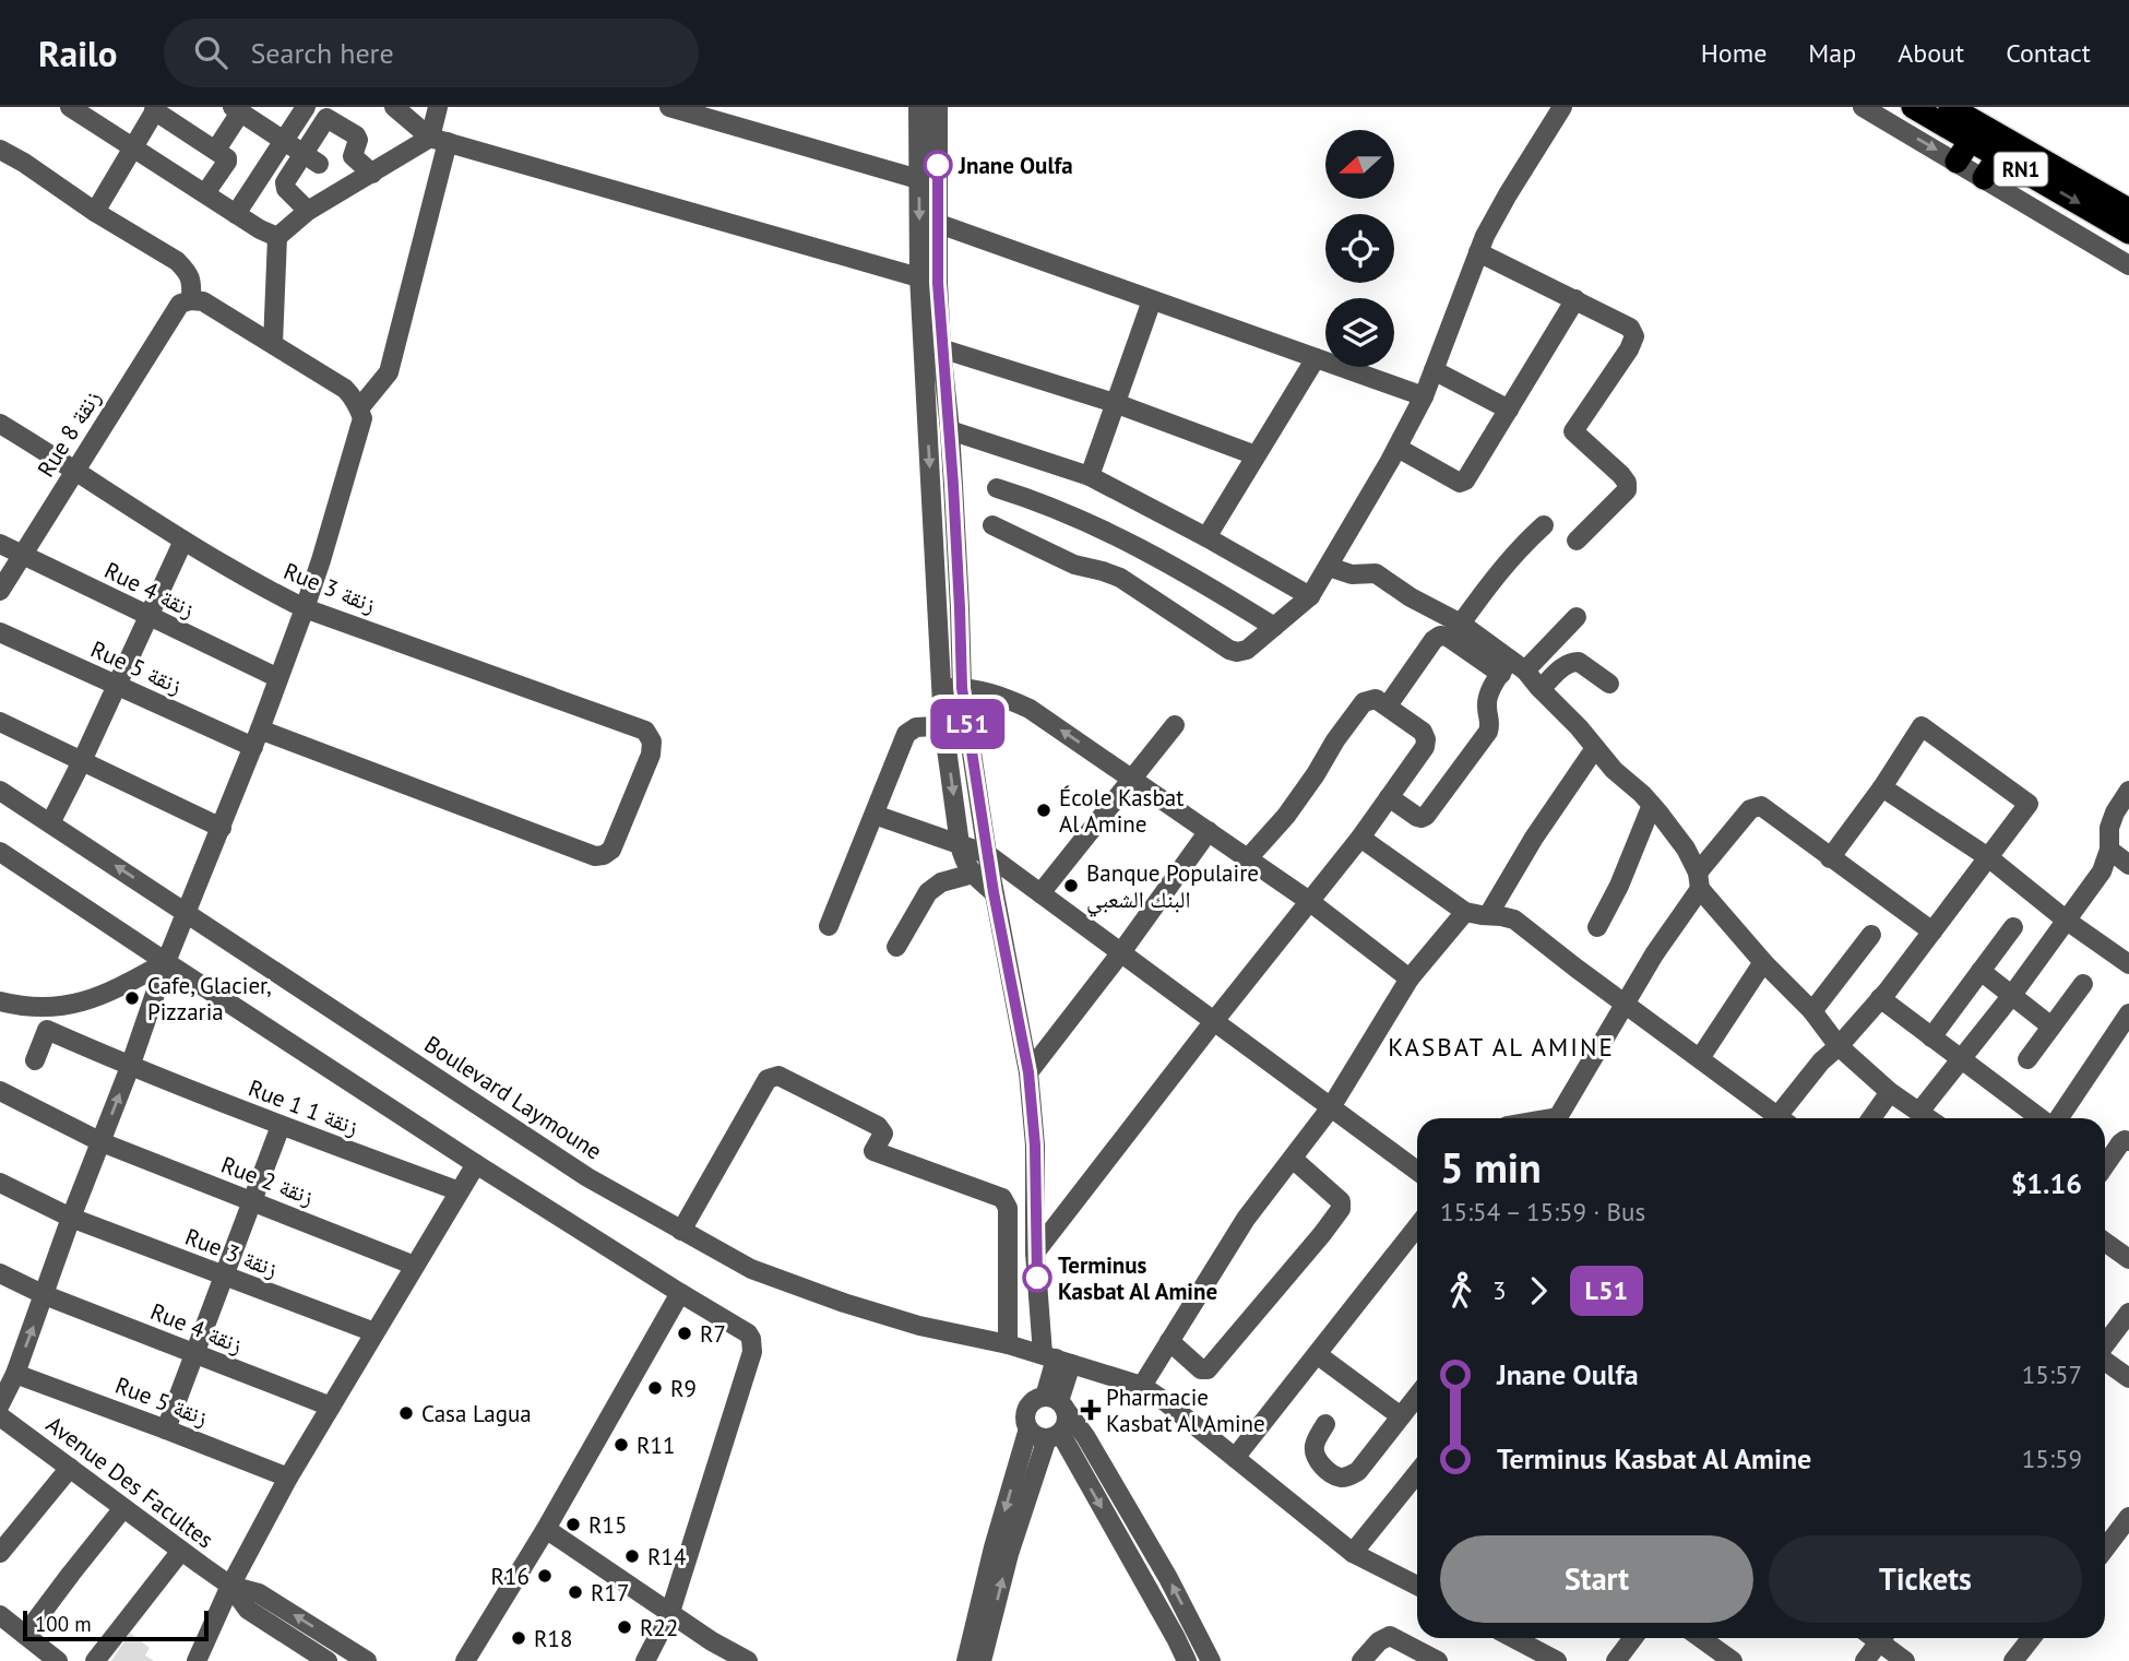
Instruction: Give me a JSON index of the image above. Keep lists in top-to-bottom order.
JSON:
{
  "streets": {
    "highway": ["RN1"],
    "street": [
      "Rue 8 زنقة",
      "Rue 3 زنقة",
      "Rue 4 زنقة",
      "Rue 5 زنقة",
      "Boulevard Laymoune",
      "Rue 1 زنقة 1",
      "Rue 2 زنقة",
      "Avenue Des Facultes"
    ]
  },
  "crossings": [
    ["Rue 8 زنقة", "Rue 3 زنقة"],
    ["Rue 8 زنقة", "Rue 4 زنقة"],
    ["Rue 3 زنقة", "Rue 5 زنقة"]
  ],
  "districts": ["KASBAT AL AMINE"],
  "places": {
    "other": [
      "Jnane Oulfa",
      "École Kasbat Al Amine",
      "Banque Populaire البنك الشعبي",
      "Cafe, Glacier, Pizzaria",
      "Terminus Kasbat Al Amine",
      "R7",
      "R9",
      "Casa Lagua",
      "R11",
      "R15",
      "R14",
      "R16",
      "R17",
      "R22",
      "R18"
    ],
    "health": ["Pharmacie Kasbat Al Amine"]
  },
  "lines": ["bus line L51"],
  "scale_bar": "100 m",
  "north": "left",
  "page": {
    "header": "Railo",
    "search": "Search here",
    "nav": [
      "Home",
      "Map",
      "About",
      "Contact"
    ],
    "on_map": "L51",
    "heading": ["5 min", "15:54 – 15:59 · Bus", "$1.16"],
    "legs": ["3", "L51"],
    "list": [
      {
        "name": "Jnane Oulfa",
        "value": "15:57"
      },
      {
        "name": "Terminus Kasbat Al Amine",
        "value": "15:59"
      }
    ],
    "buttons": ["Start", "Tickets"],
    "scale": "100 m"
  }
}
